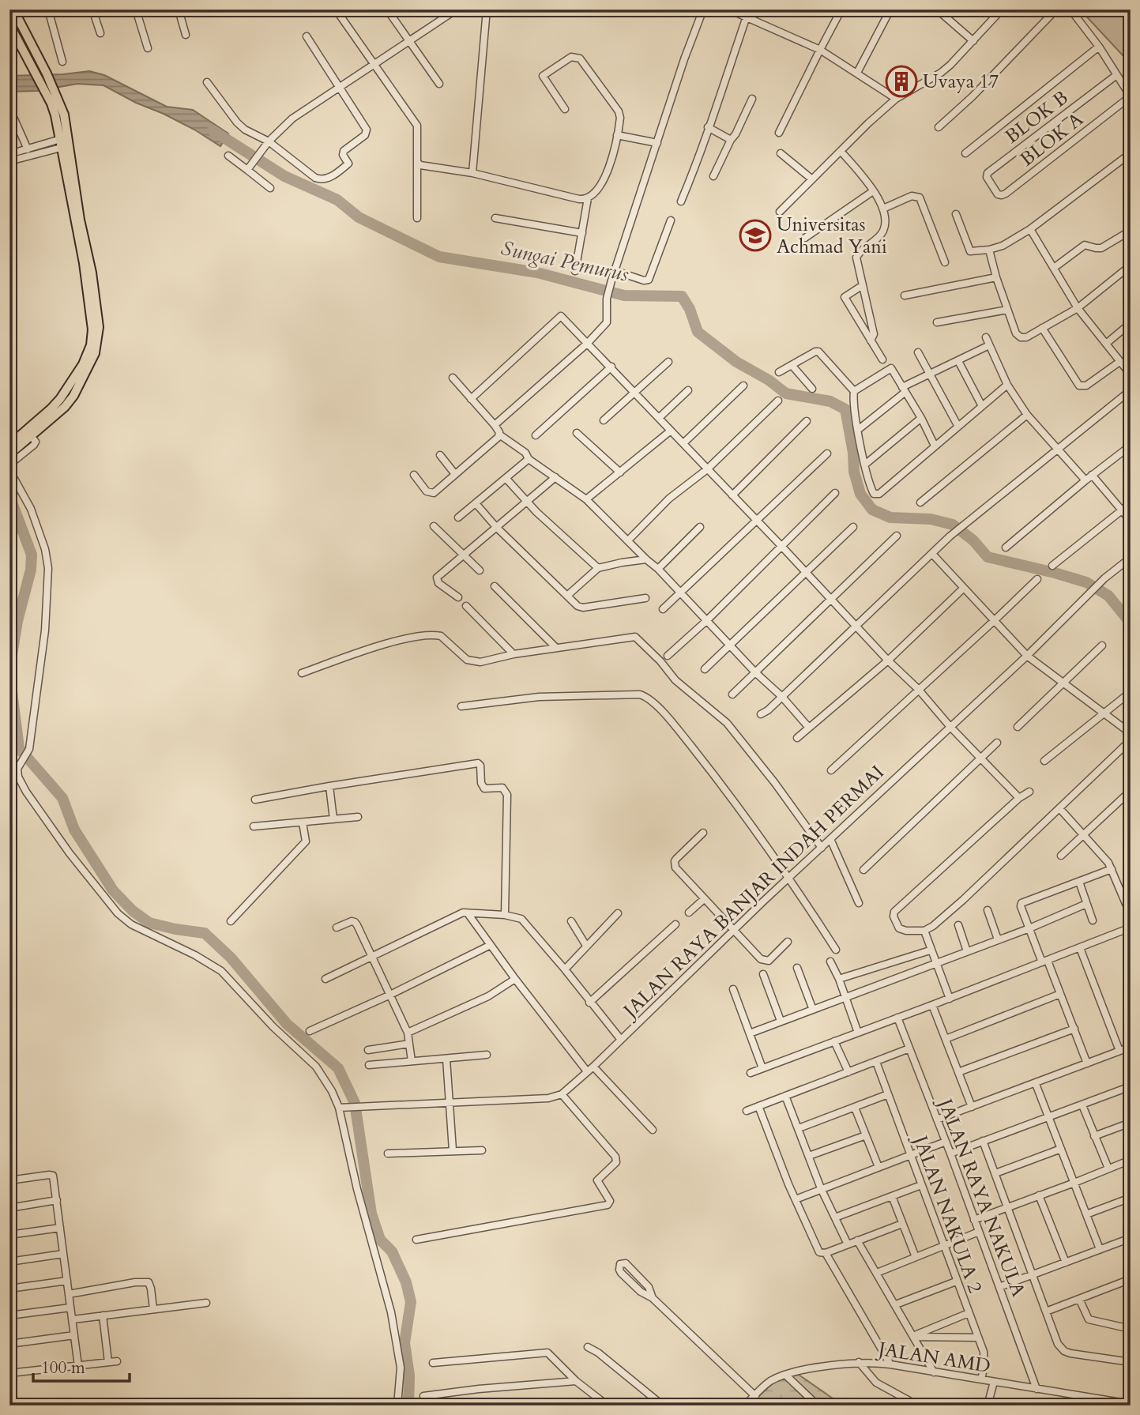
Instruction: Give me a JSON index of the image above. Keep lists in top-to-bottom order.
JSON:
{
  "streets": {
    "street": [
      "BLOK B",
      "BLOK A",
      "JALAN RAYA BANJAR INDAH PERMAI",
      "JALAN RAYA NAKULA",
      "JALAN NAKULA 2",
      "JALAN AMD"
    ]
  },
  "crossings": [
    ["BLOK B", "BLOK A"],
    ["JALAN RAYA NAKULA", "JALAN AMD"],
    ["JALAN NAKULA 2", "JALAN AMD"]
  ],
  "water": ["Sungai Pemurus"],
  "places": {
    "building": ["Uvaya 17"],
    "school or university": ["Universitas Achmad Yani"]
  },
  "scale_bar": "100 m"
}
